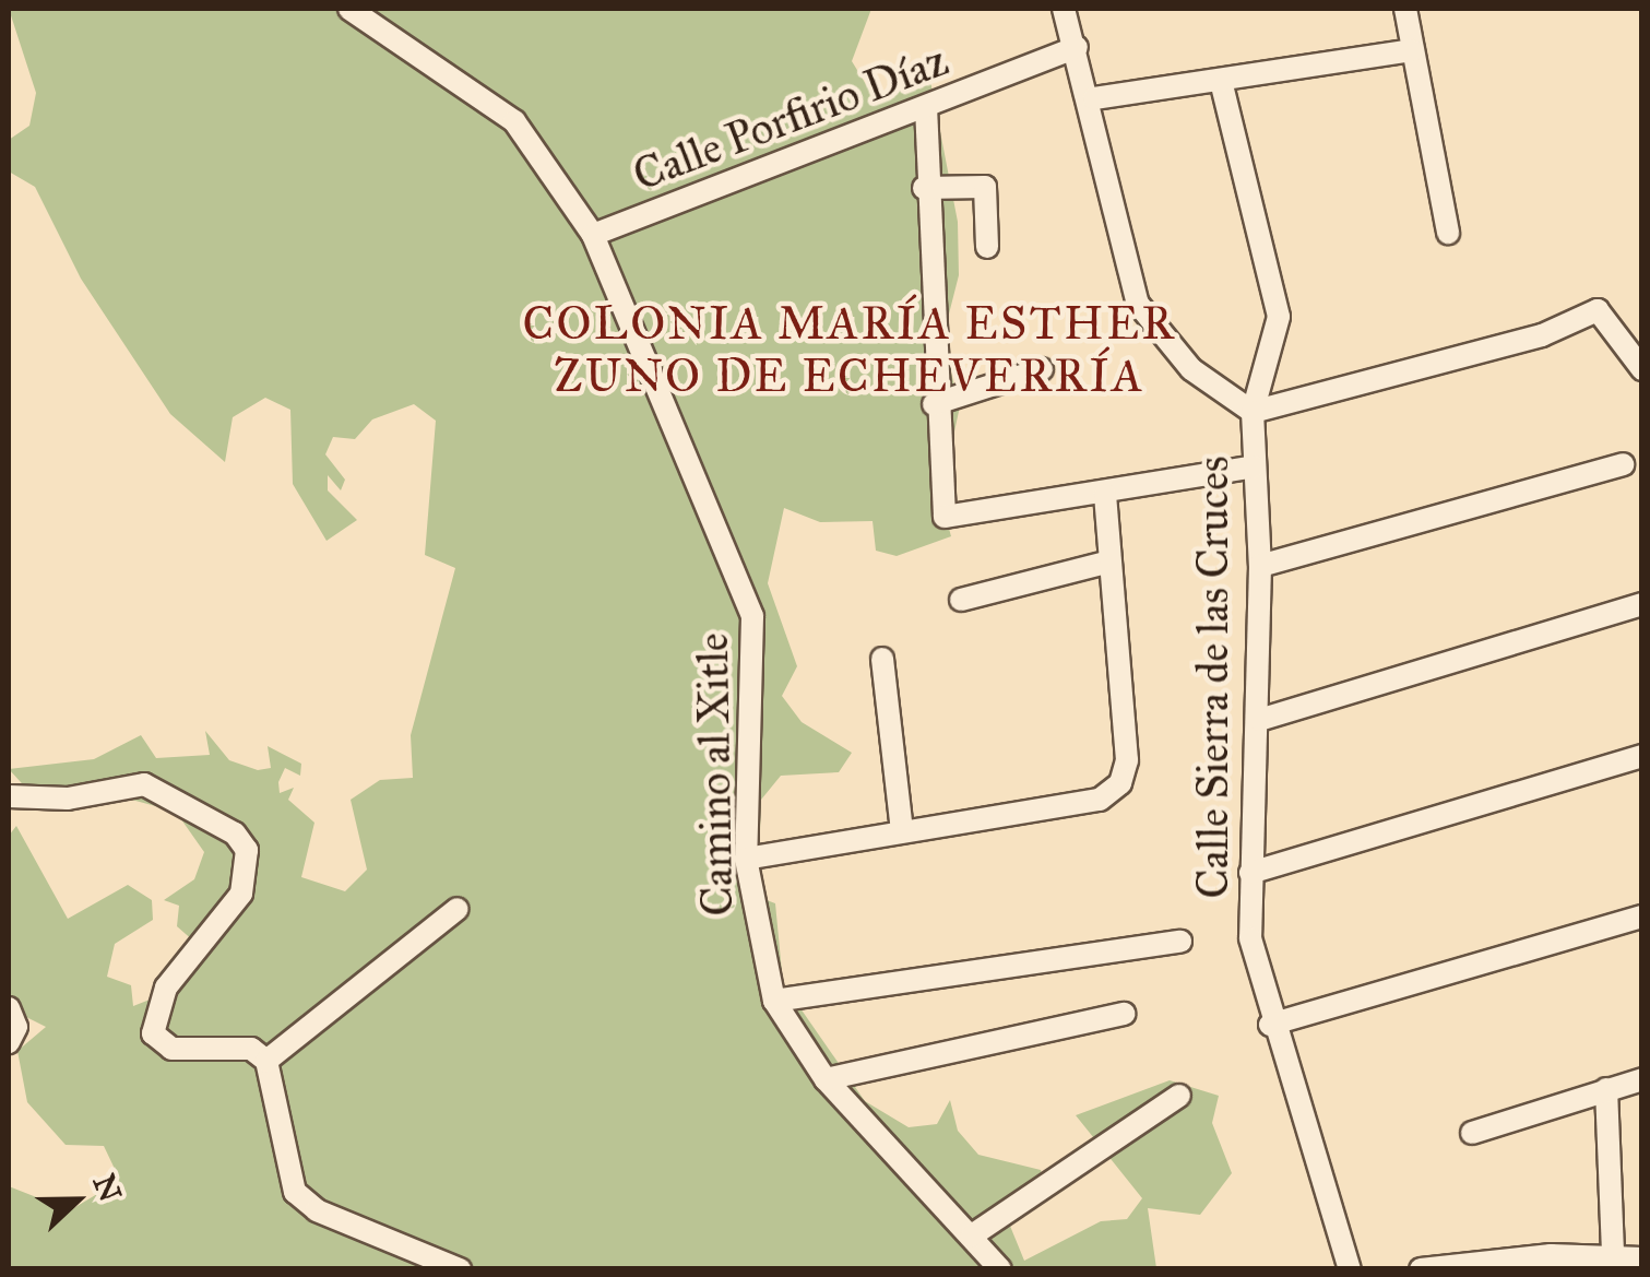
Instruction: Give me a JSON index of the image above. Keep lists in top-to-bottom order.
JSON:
{
  "streets": {
    "street": ["Calle Porfirio Díaz", "Calle Sierra de las Cruces", "Camino al Xitle"]
  },
  "crossings": [
    ["Calle Porfirio Díaz", "Camino al Xitle"]
  ],
  "districts": ["COLONIA MARÍA ESTHER ZUNO DE ECHEVERRÍA"],
  "north": "right"
}
